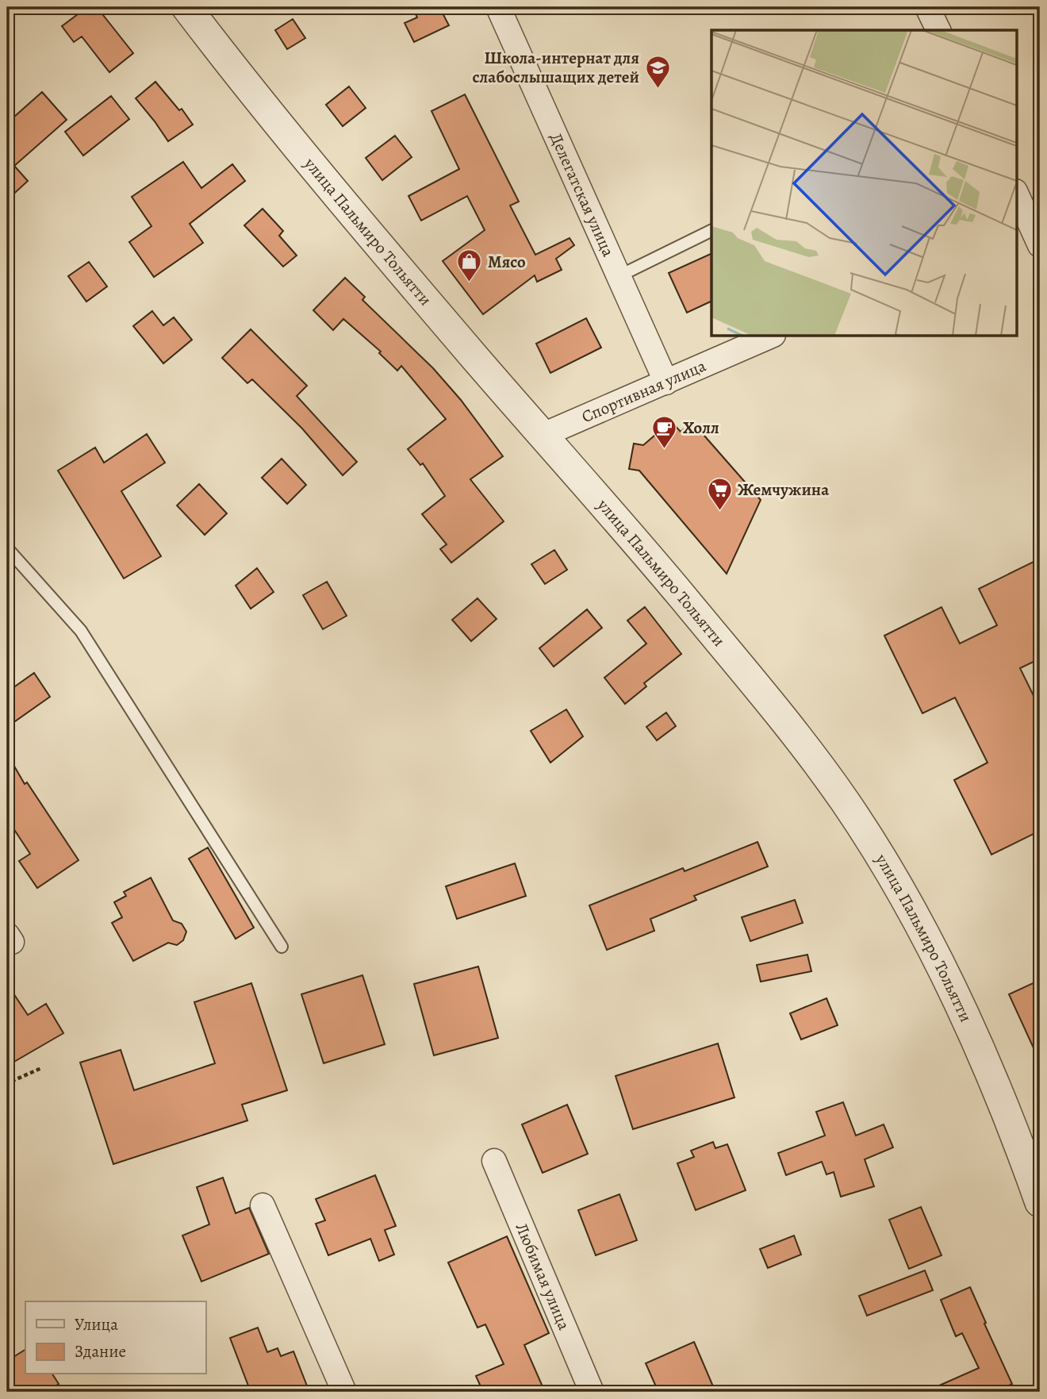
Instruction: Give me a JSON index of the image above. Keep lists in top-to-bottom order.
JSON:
{
  "streets": {
    "street": [
      "Делегатская улица",
      "улица Пальмиро Тольятти",
      "Спортивная улица",
      "Любимая улица"
    ]
  },
  "crossings": [
    ["Делегатская улица", "Спортивная улица"],
    ["улица Пальмиро Тольятти", "Спортивная улица"]
  ],
  "places": {
    "school or university": ["Школа-интернат для слабослышащих детей"],
    "shop": ["Мясо"],
    "cafe": ["Холл"],
    "supermarket": ["Жемчужина"]
  },
  "legend": ["Улица", "Здание"]
}
